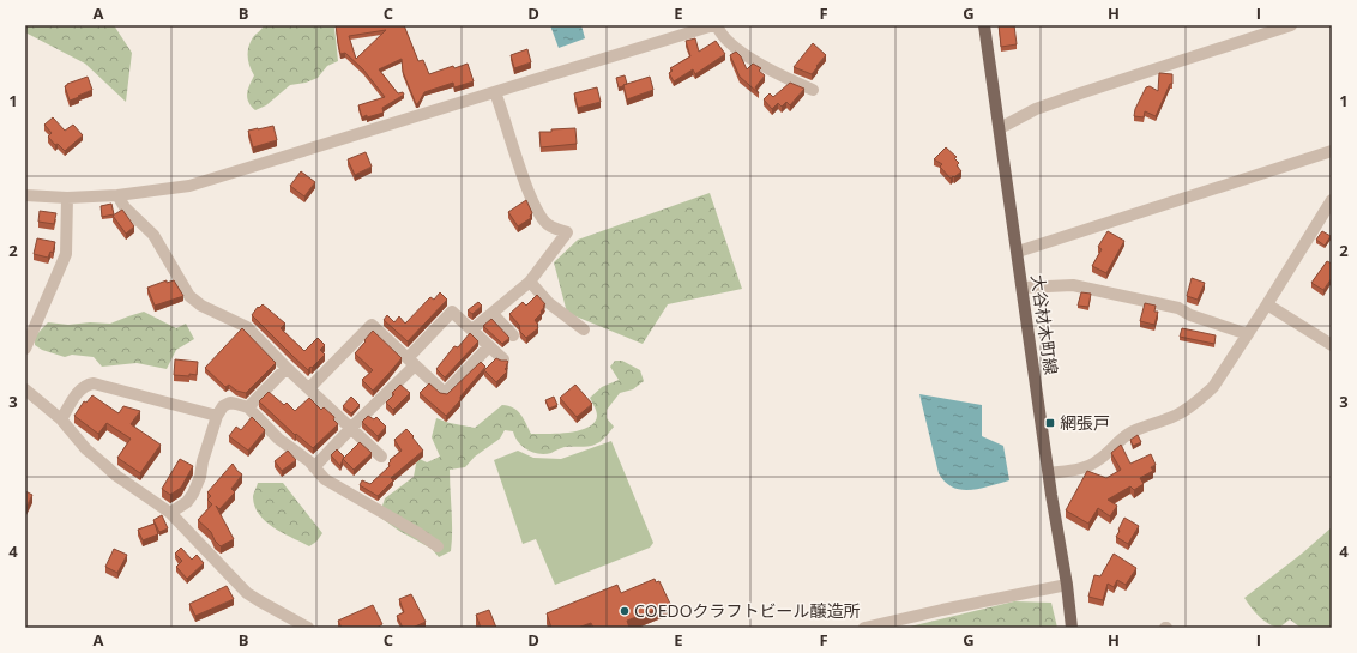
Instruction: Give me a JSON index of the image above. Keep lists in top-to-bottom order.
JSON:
{
  "streets": {
    "main road": ["大谷材木町線"]
  },
  "places": {
    "transit": ["網張戸"],
    "other": ["COEDOクラフトビール醸造所"]
  },
  "grid": {
    "columns": [
      "A",
      "B",
      "C",
      "D",
      "E",
      "F",
      "G",
      "H",
      "I"
    ],
    "rows": [
      "1",
      "2",
      "3",
      "4"
    ]
  }
}
